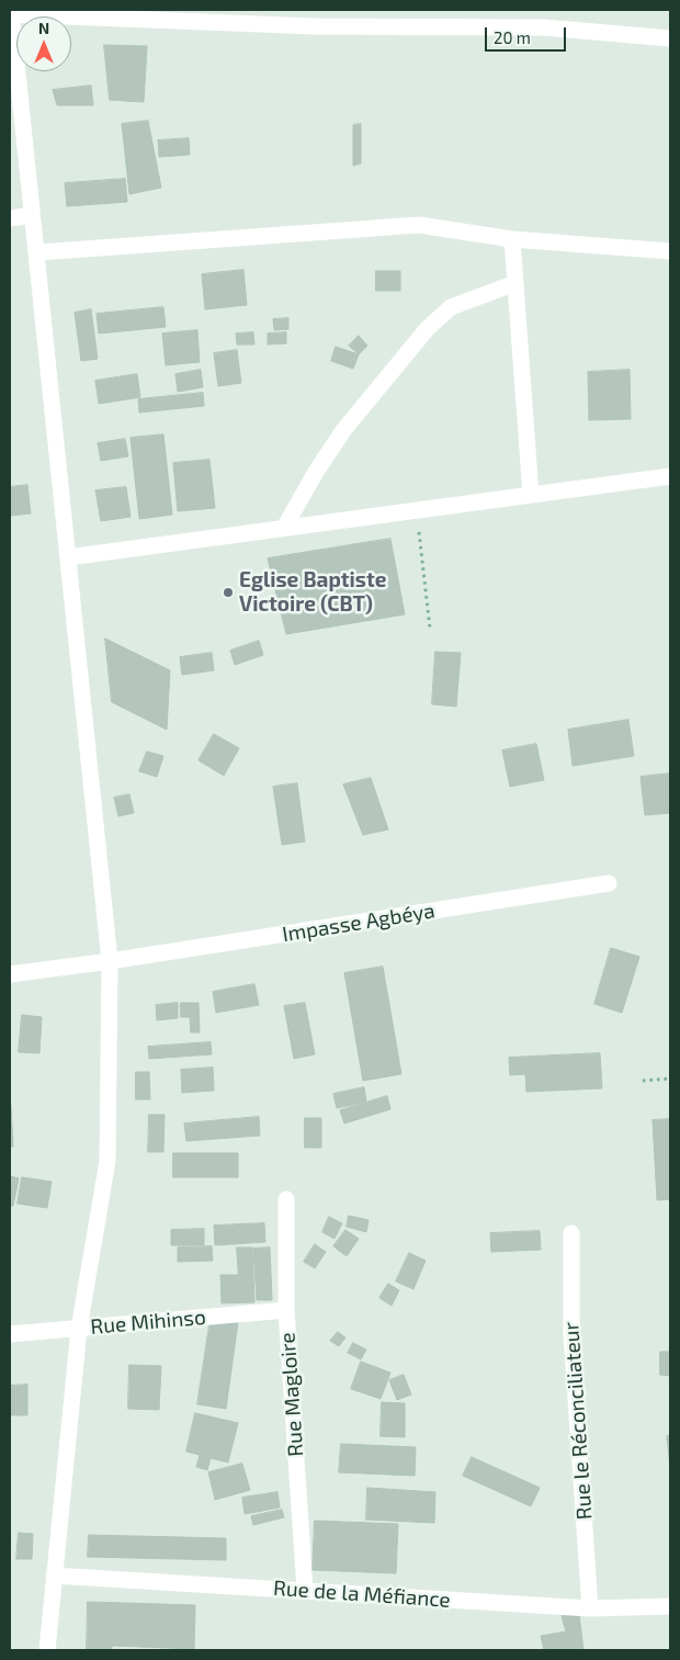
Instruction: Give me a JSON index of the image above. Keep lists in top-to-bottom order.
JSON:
{
  "streets": {
    "street": [
      "Impasse Agbéya",
      "Rue Mihinso",
      "Rue Magloire",
      "Rue le Réconciliateur",
      "Rue de la Méfiance"
    ]
  },
  "crossings": [
    ["Rue Mihinso", "Rue Magloire"],
    ["Rue Magloire", "Rue de la Méfiance"],
    ["Rue le Réconciliateur", "Rue de la Méfiance"]
  ],
  "places": ["Eglise Baptiste Victoire (CBT)"],
  "scale_bar": "20 m",
  "north": "top"
}
